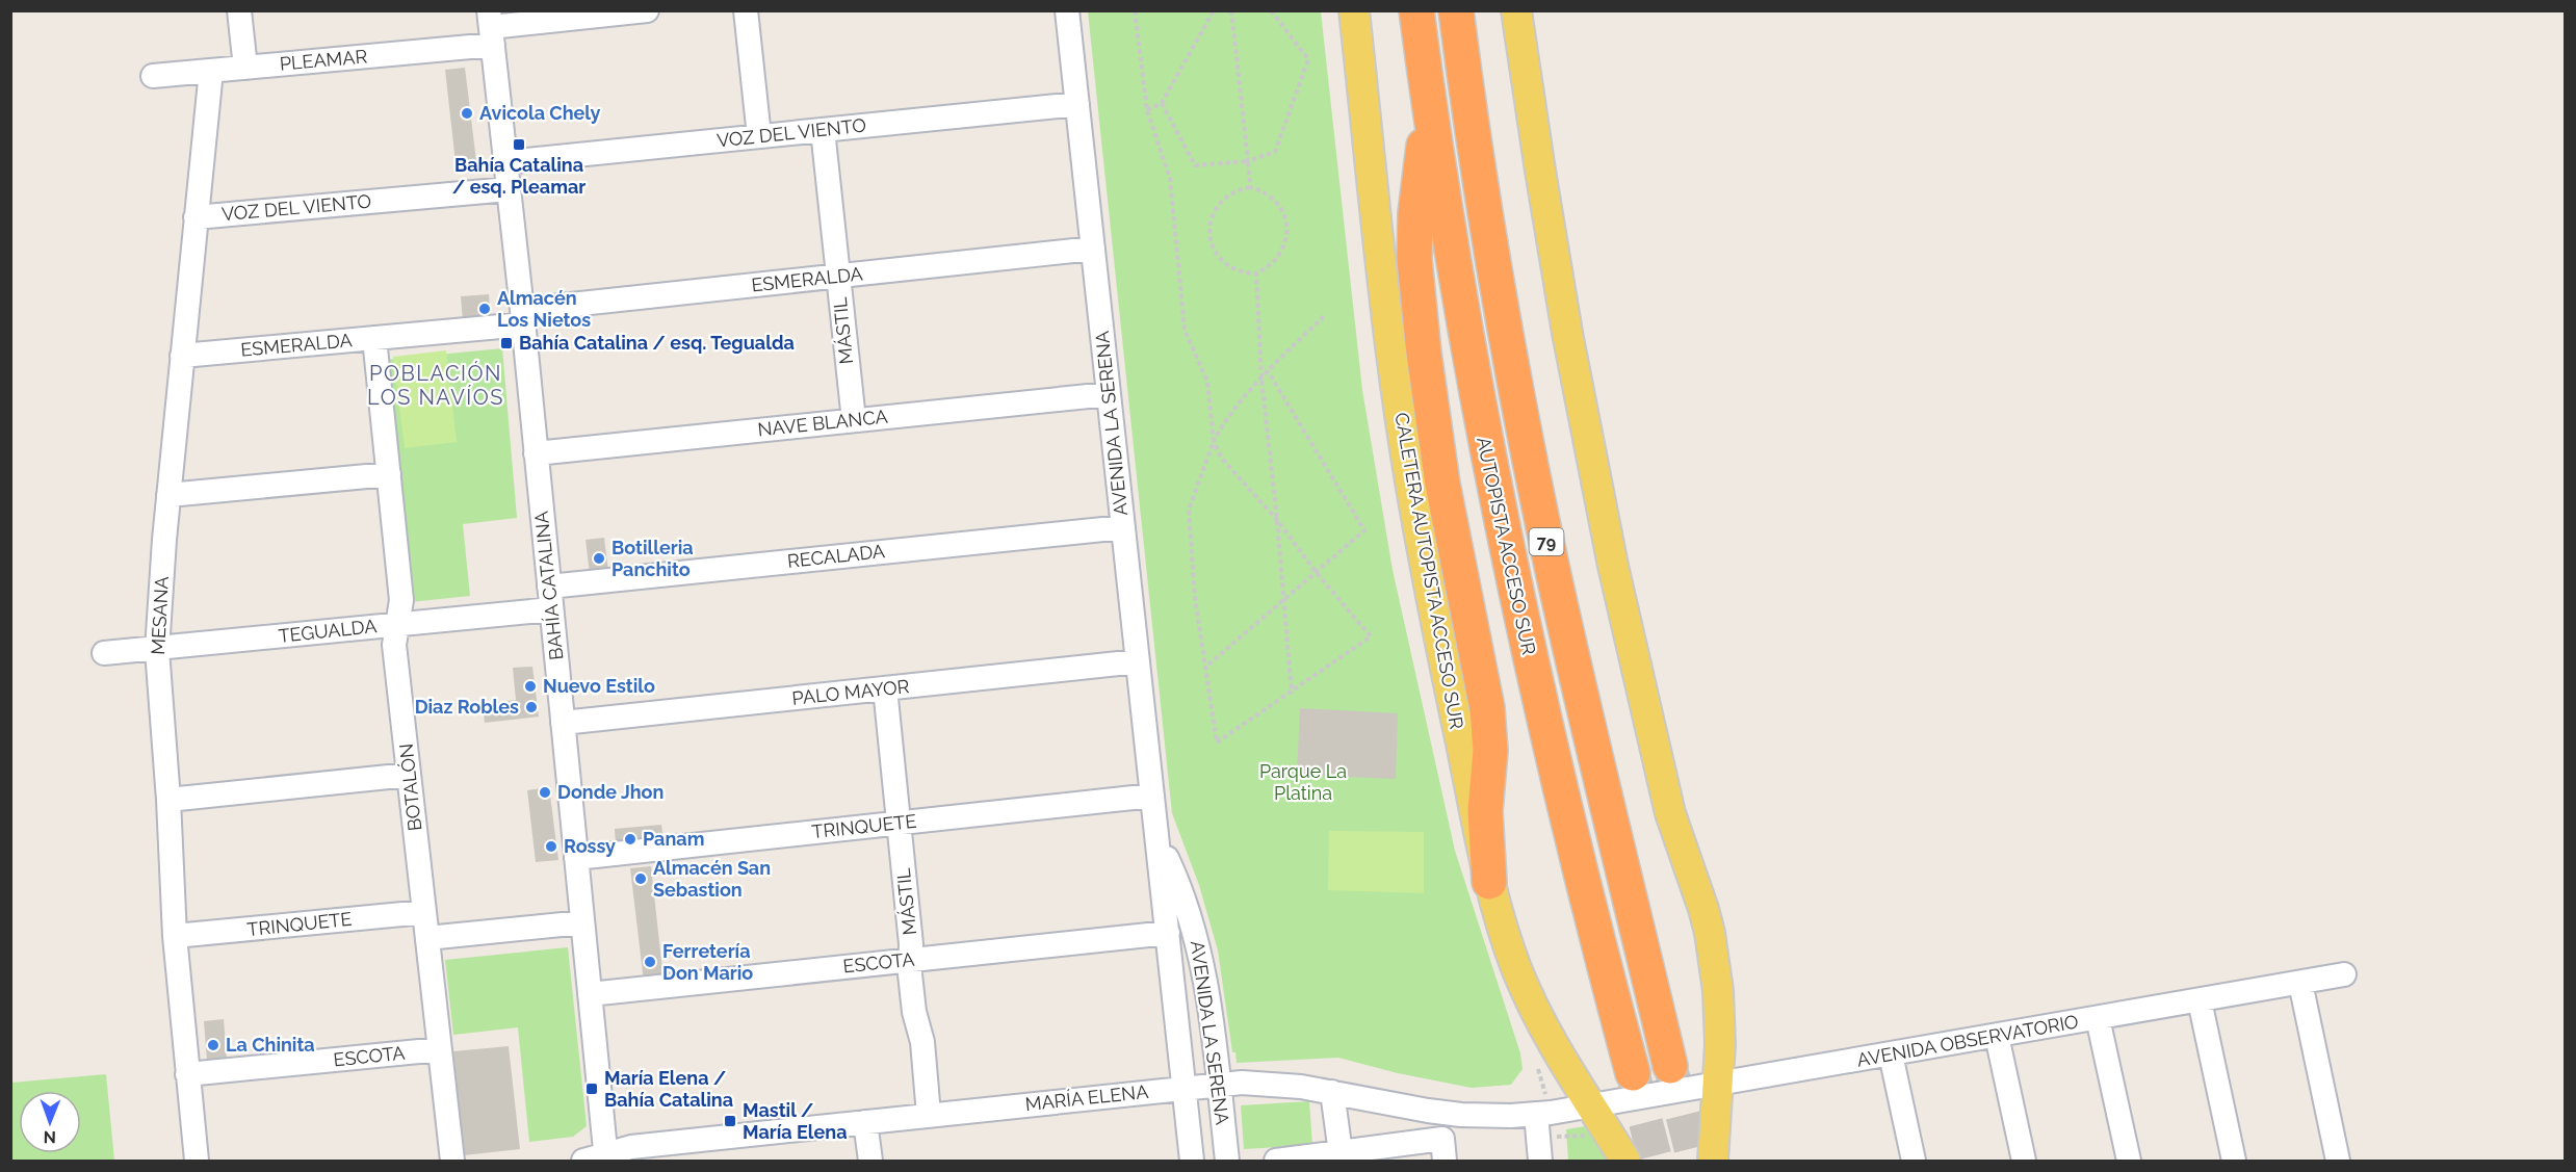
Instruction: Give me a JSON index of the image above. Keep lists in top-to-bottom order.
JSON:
{
  "streets": {
    "highway": ["79", "AUTOPISTA ACCESO SUR"],
    "main road": ["CALETERA AUTOPISTA ACCESO SUR"],
    "street": [
      "PLEAMAR",
      "VOZ DEL VIENTO",
      "ESMERALDA",
      "MÁSTIL",
      "NAVE BLANCA",
      "AVENIDA LA SERENA",
      "RECALADA",
      "BAHÍA CATALINA",
      "MESANA",
      "TEGUALDA",
      "PALO MAYOR",
      "BOTALÓN",
      "TRINQUETE",
      "ESCOTA",
      "AVENIDA OBSERVATORIO",
      "MARÍA ELENA"
    ]
  },
  "crossings": [
    ["PLEAMAR", "BAHÍA CATALINA"],
    ["PLEAMAR", "MESANA"],
    ["VOZ DEL VIENTO", "MÁSTIL"],
    ["VOZ DEL VIENTO", "AVENIDA LA SERENA"],
    ["VOZ DEL VIENTO", "BAHÍA CATALINA"],
    ["VOZ DEL VIENTO", "MESANA"],
    ["ESMERALDA", "MÁSTIL"],
    ["ESMERALDA", "AVENIDA LA SERENA"],
    ["ESMERALDA", "BAHÍA CATALINA"],
    ["ESMERALDA", "MESANA"],
    ["ESMERALDA", "BOTALÓN"],
    ["MÁSTIL", "NAVE BLANCA"],
    ["MÁSTIL", "PALO MAYOR"],
    ["MÁSTIL", "TRINQUETE"],
    ["MÁSTIL", "ESCOTA"],
    ["MÁSTIL", "MARÍA ELENA"],
    ["NAVE BLANCA", "AVENIDA LA SERENA"],
    ["NAVE BLANCA", "BAHÍA CATALINA"],
    ["AVENIDA LA SERENA", "RECALADA"],
    ["AVENIDA LA SERENA", "PALO MAYOR"],
    ["AVENIDA LA SERENA", "TRINQUETE"],
    ["AVENIDA LA SERENA", "ESCOTA"],
    ["AVENIDA LA SERENA", "MARÍA ELENA"],
    ["RECALADA", "BAHÍA CATALINA"],
    ["RECALADA", "TEGUALDA"],
    ["CALETERA AUTOPISTA ACCESO SUR", "AVENIDA OBSERVATORIO"],
    ["CALETERA AUTOPISTA ACCESO SUR", "MARÍA ELENA"],
    ["BAHÍA CATALINA", "TEGUALDA"],
    ["BAHÍA CATALINA", "PALO MAYOR"],
    ["BAHÍA CATALINA", "TRINQUETE"],
    ["BAHÍA CATALINA", "ESCOTA"],
    ["BAHÍA CATALINA", "MARÍA ELENA"],
    ["MESANA", "TEGUALDA"],
    ["MESANA", "TRINQUETE"],
    ["MESANA", "ESCOTA"],
    ["TEGUALDA", "BOTALÓN"],
    ["BOTALÓN", "TRINQUETE"],
    ["BOTALÓN", "ESCOTA"],
    ["AVENIDA OBSERVATORIO", "MARÍA ELENA"]
  ],
  "districts": ["POBLACIÓN LOS NAVÍOS"],
  "parks": ["Parque La Platina"],
  "places": {
    "other": [
      "Avicola Chely",
      "Almacén Los Nietos",
      "Botilleria Panchito",
      "Nuevo Estilo",
      "Diaz Robles",
      "Donde Jhon",
      "Panam",
      "Rossy",
      "Almacén San Sebastion",
      "Ferretería Don Mario",
      "La Chinita"
    ],
    "transit": [
      "Bahía Catalina / esq. Pleamar",
      "Bahía Catalina / esq. Tegualda",
      "María Elena / Bahía Catalina",
      "Mastil / María Elena"
    ]
  },
  "north": "bottom"
}
